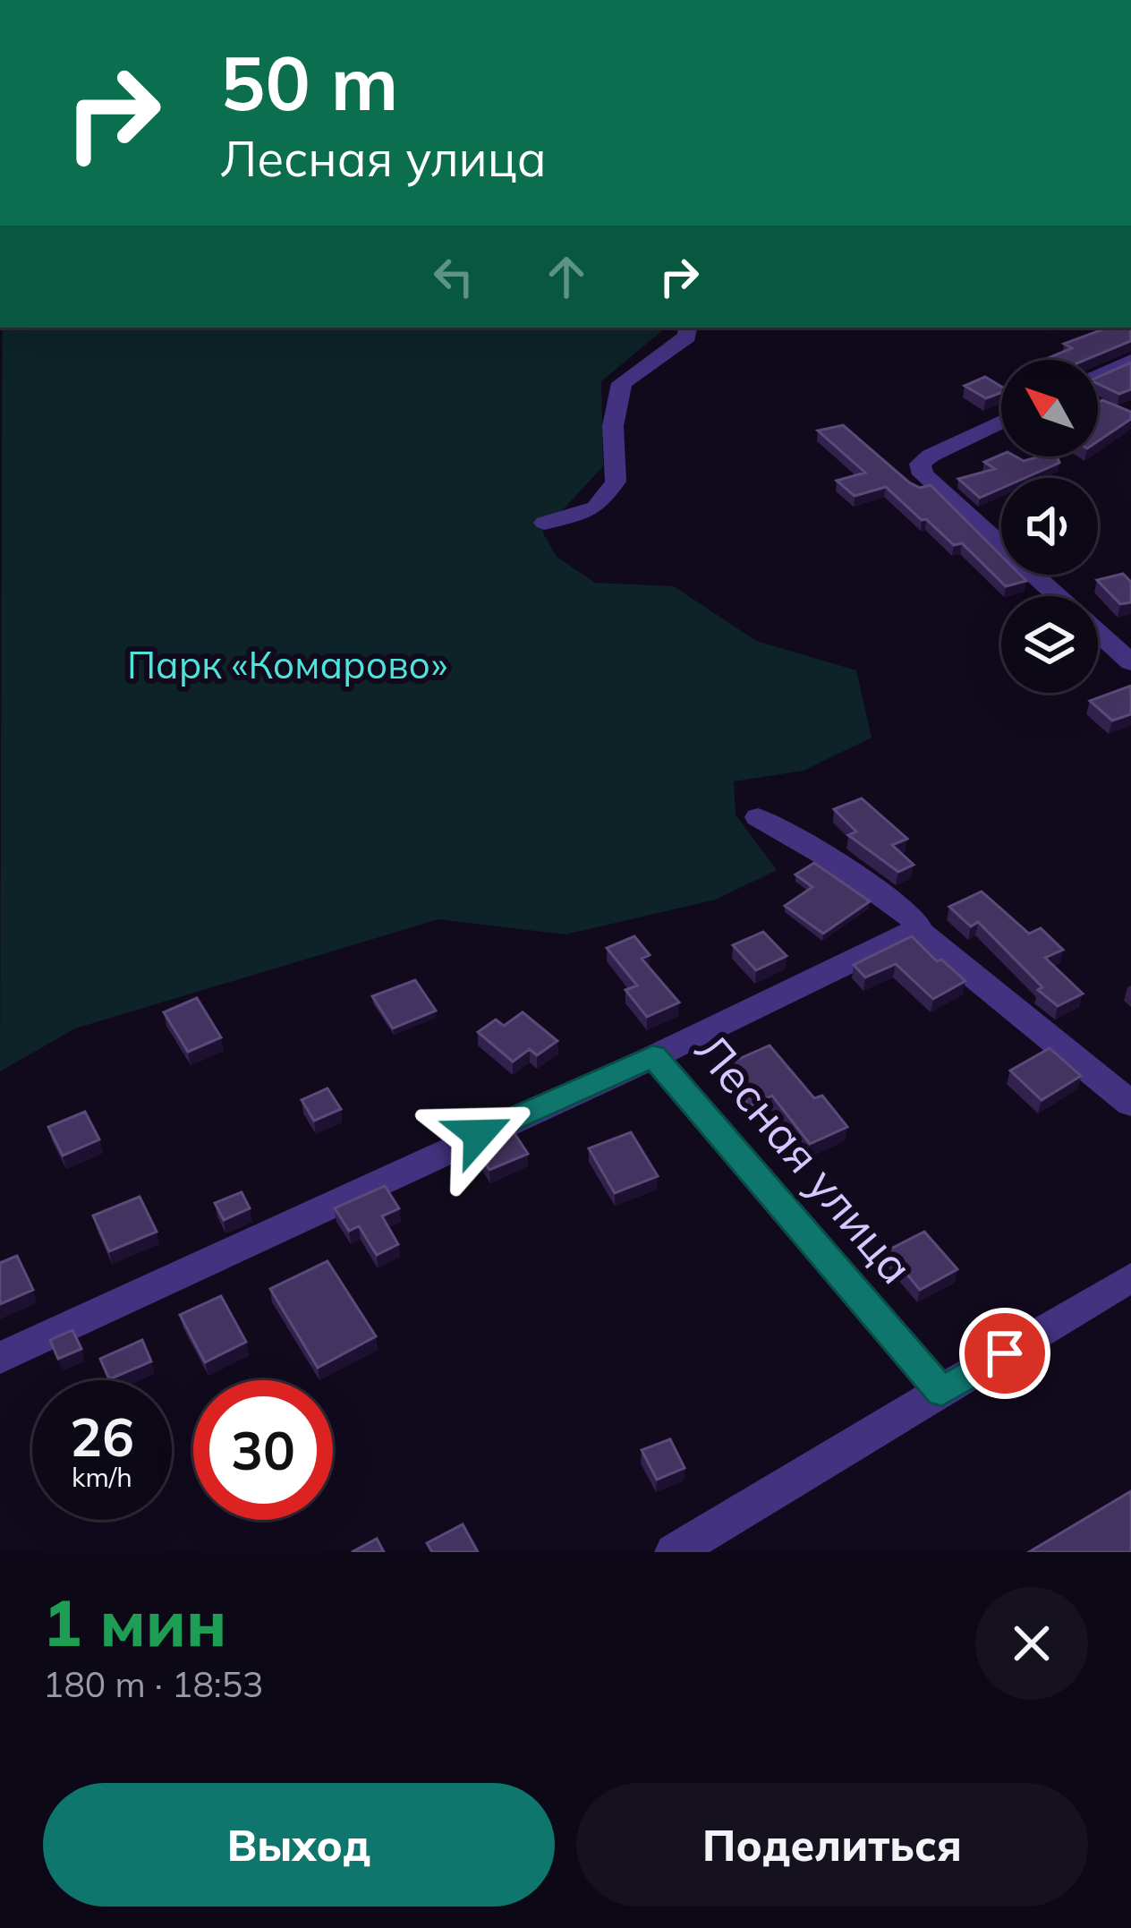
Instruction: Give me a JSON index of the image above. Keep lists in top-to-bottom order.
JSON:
{
  "streets": {
    "street": ["Лесная улица"]
  },
  "parks": ["Парк «Комарово»"],
  "north": "top left",
  "page": {
    "turn": ["50 m", "Лесная улица"],
    "speed": "26 km/h",
    "limit": "30",
    "heading": ["1 мин", "180 m · 18:53"],
    "buttons": ["Выход", "Поделиться"]
  }
}
